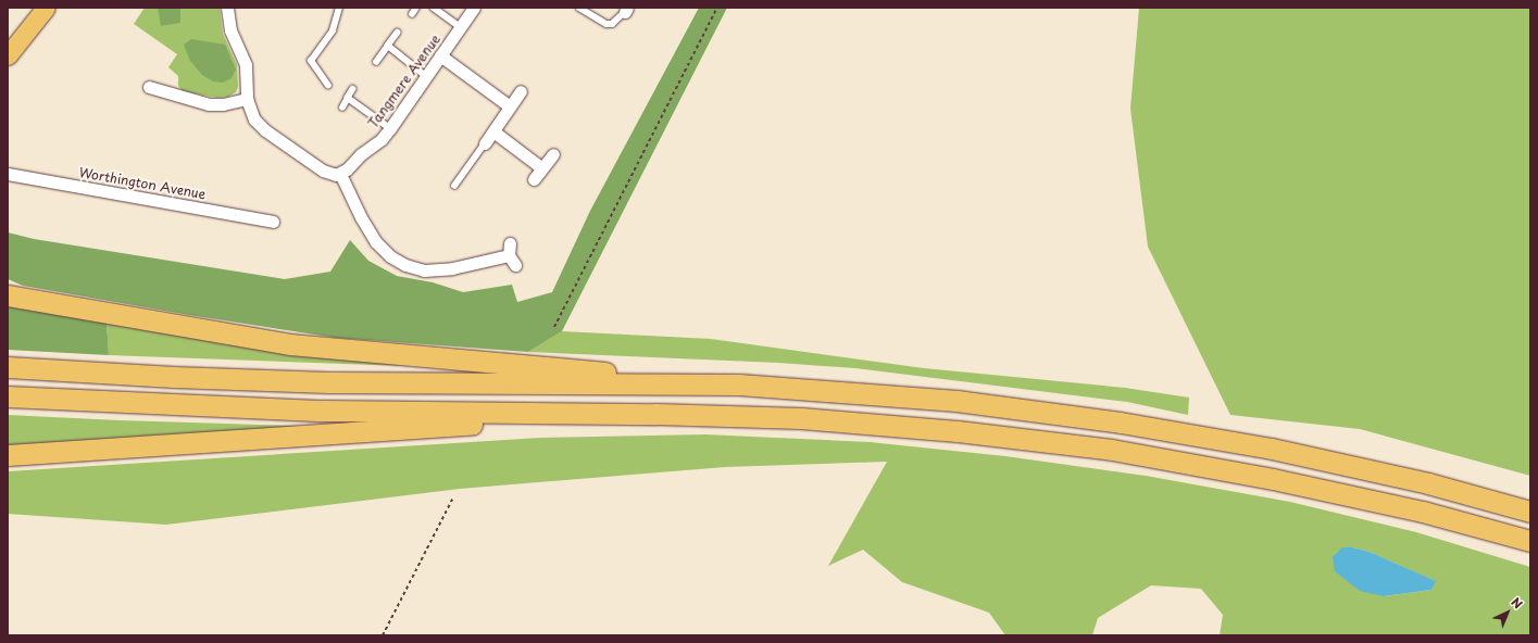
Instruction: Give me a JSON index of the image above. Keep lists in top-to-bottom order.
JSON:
{
  "streets": {
    "street": ["Tangmere Avenue", "Worthington Avenue"]
  },
  "north": "top right"
}
